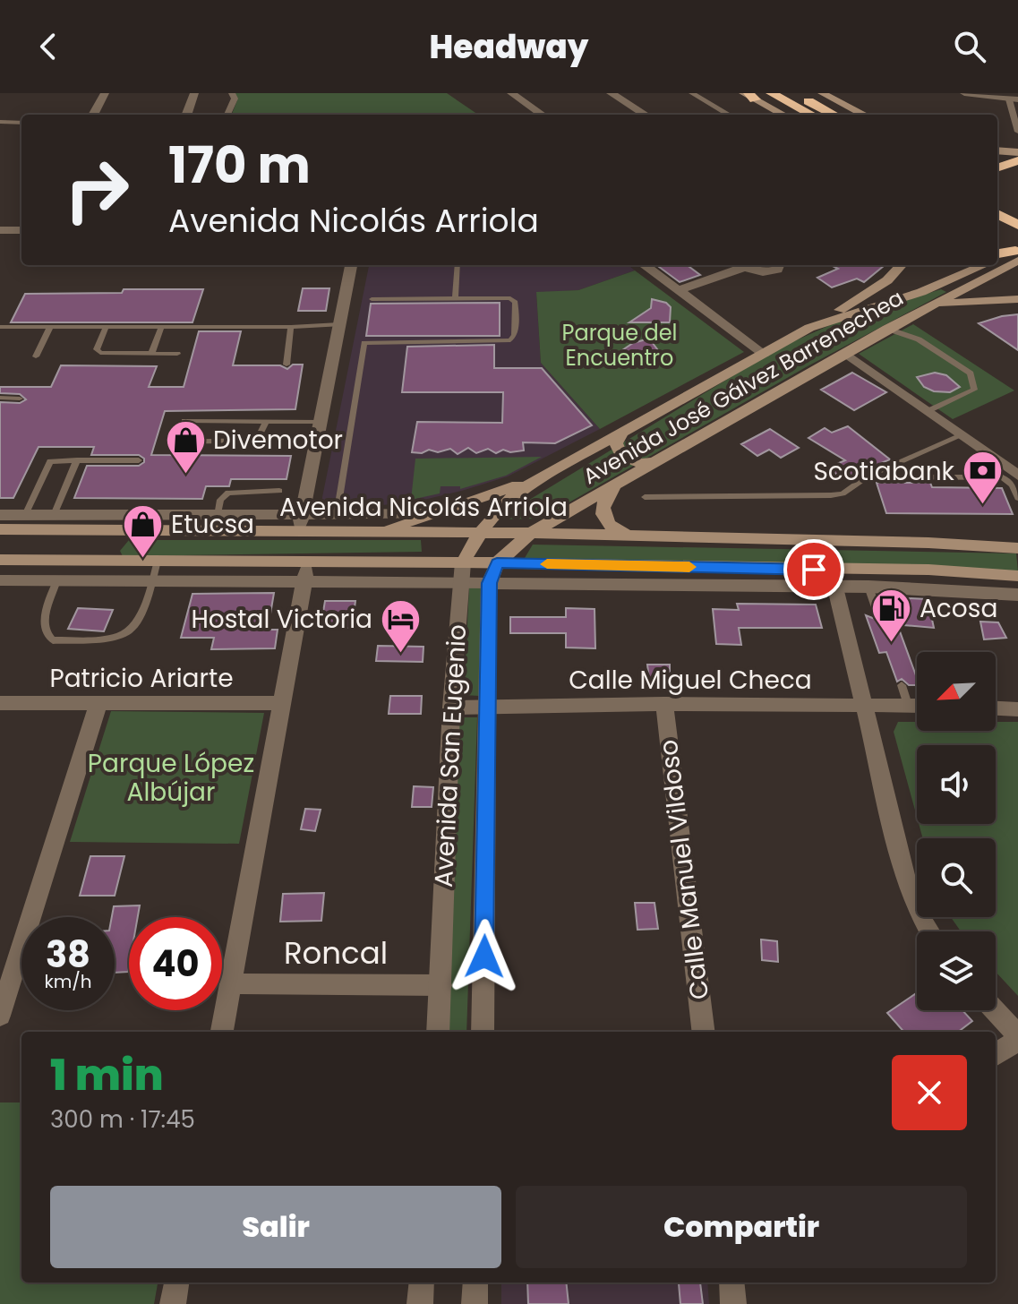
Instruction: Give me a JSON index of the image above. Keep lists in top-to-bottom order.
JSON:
{
  "streets": {
    "main road": ["Avenida José Gálvez Barrenechea", "Avenida Nicolás Arriola"],
    "street": [
      "Patricio Ariarte",
      "Calle Miguel Checa",
      "Avenida San Eugenio",
      "Calle Manuel Vildoso",
      "Roncal"
    ]
  },
  "crossings": [
    ["Avenida José Gálvez Barrenechea", "Avenida Nicolás Arriola"],
    ["Avenida José Gálvez Barrenechea", "Avenida San Eugenio"],
    ["Calle Miguel Checa", "Avenida San Eugenio"],
    ["Calle Miguel Checa", "Calle Manuel Vildoso"],
    ["Avenida San Eugenio", "Roncal"]
  ],
  "parks": ["Parque del Encuentro", "Parque López Albújar"],
  "places": {
    "shop": ["Divemotor", "Etucsa"],
    "bank": ["Scotiabank"],
    "fuel station": ["Acosa"],
    "hotel": ["Hostal Victoria"]
  },
  "north": "bottom left",
  "page": {
    "header": "Headway",
    "turn": ["170 m", "Avenida Nicolás Arriola"],
    "speed": "38 km/h",
    "limit": "40",
    "heading": ["1 min", "300 m · 17:45"],
    "buttons": ["Salir", "Compartir"]
  }
}
